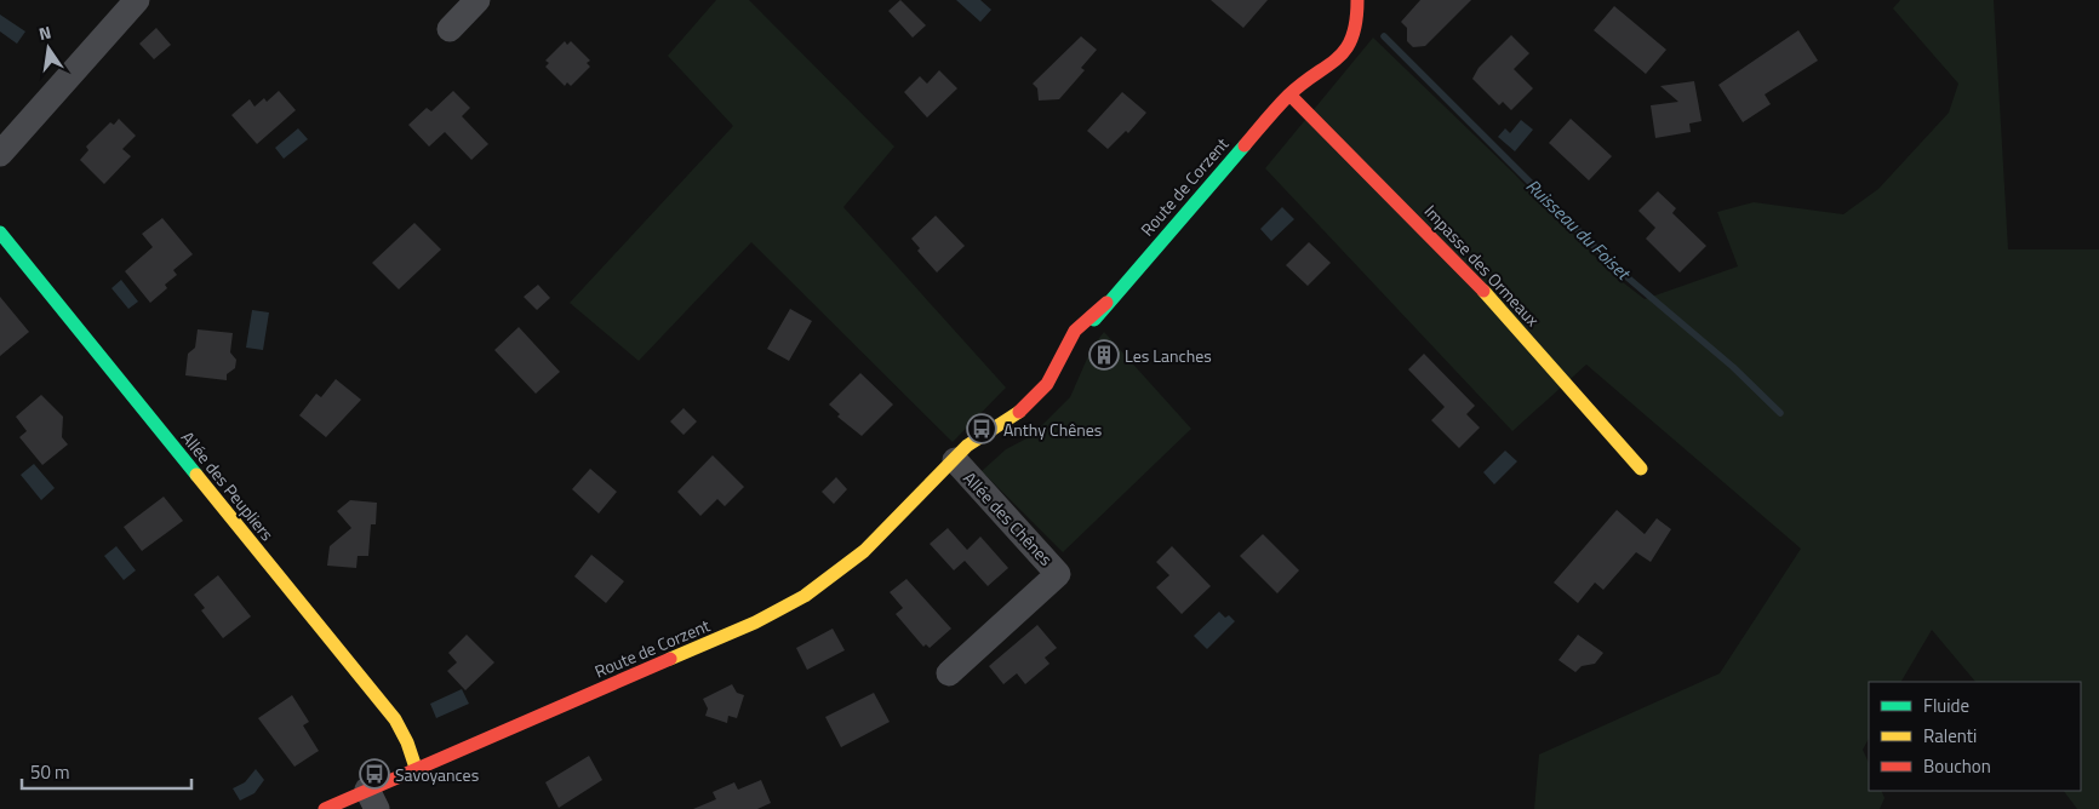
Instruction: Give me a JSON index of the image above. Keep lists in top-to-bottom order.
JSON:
{
  "streets": {
    "street": [
      "Route de Corzent",
      "Impasse des Ormeaux",
      "Allée des Peupliers",
      "Allée des Chênes"
    ]
  },
  "crossings": [
    ["Route de Corzent", "Impasse des Ormeaux"],
    ["Route de Corzent", "Allée des Peupliers"],
    ["Route de Corzent", "Allée des Chênes"]
  ],
  "water": ["Ruisseau du Foiset"],
  "places": {
    "building": ["Les Lanches"],
    "bus stop": ["Anthy Chênes", "Savoyances"]
  },
  "legend": ["Fluide", "Ralenti", "Bouchon"],
  "scale_bar": "50 m",
  "north": "top"
}
